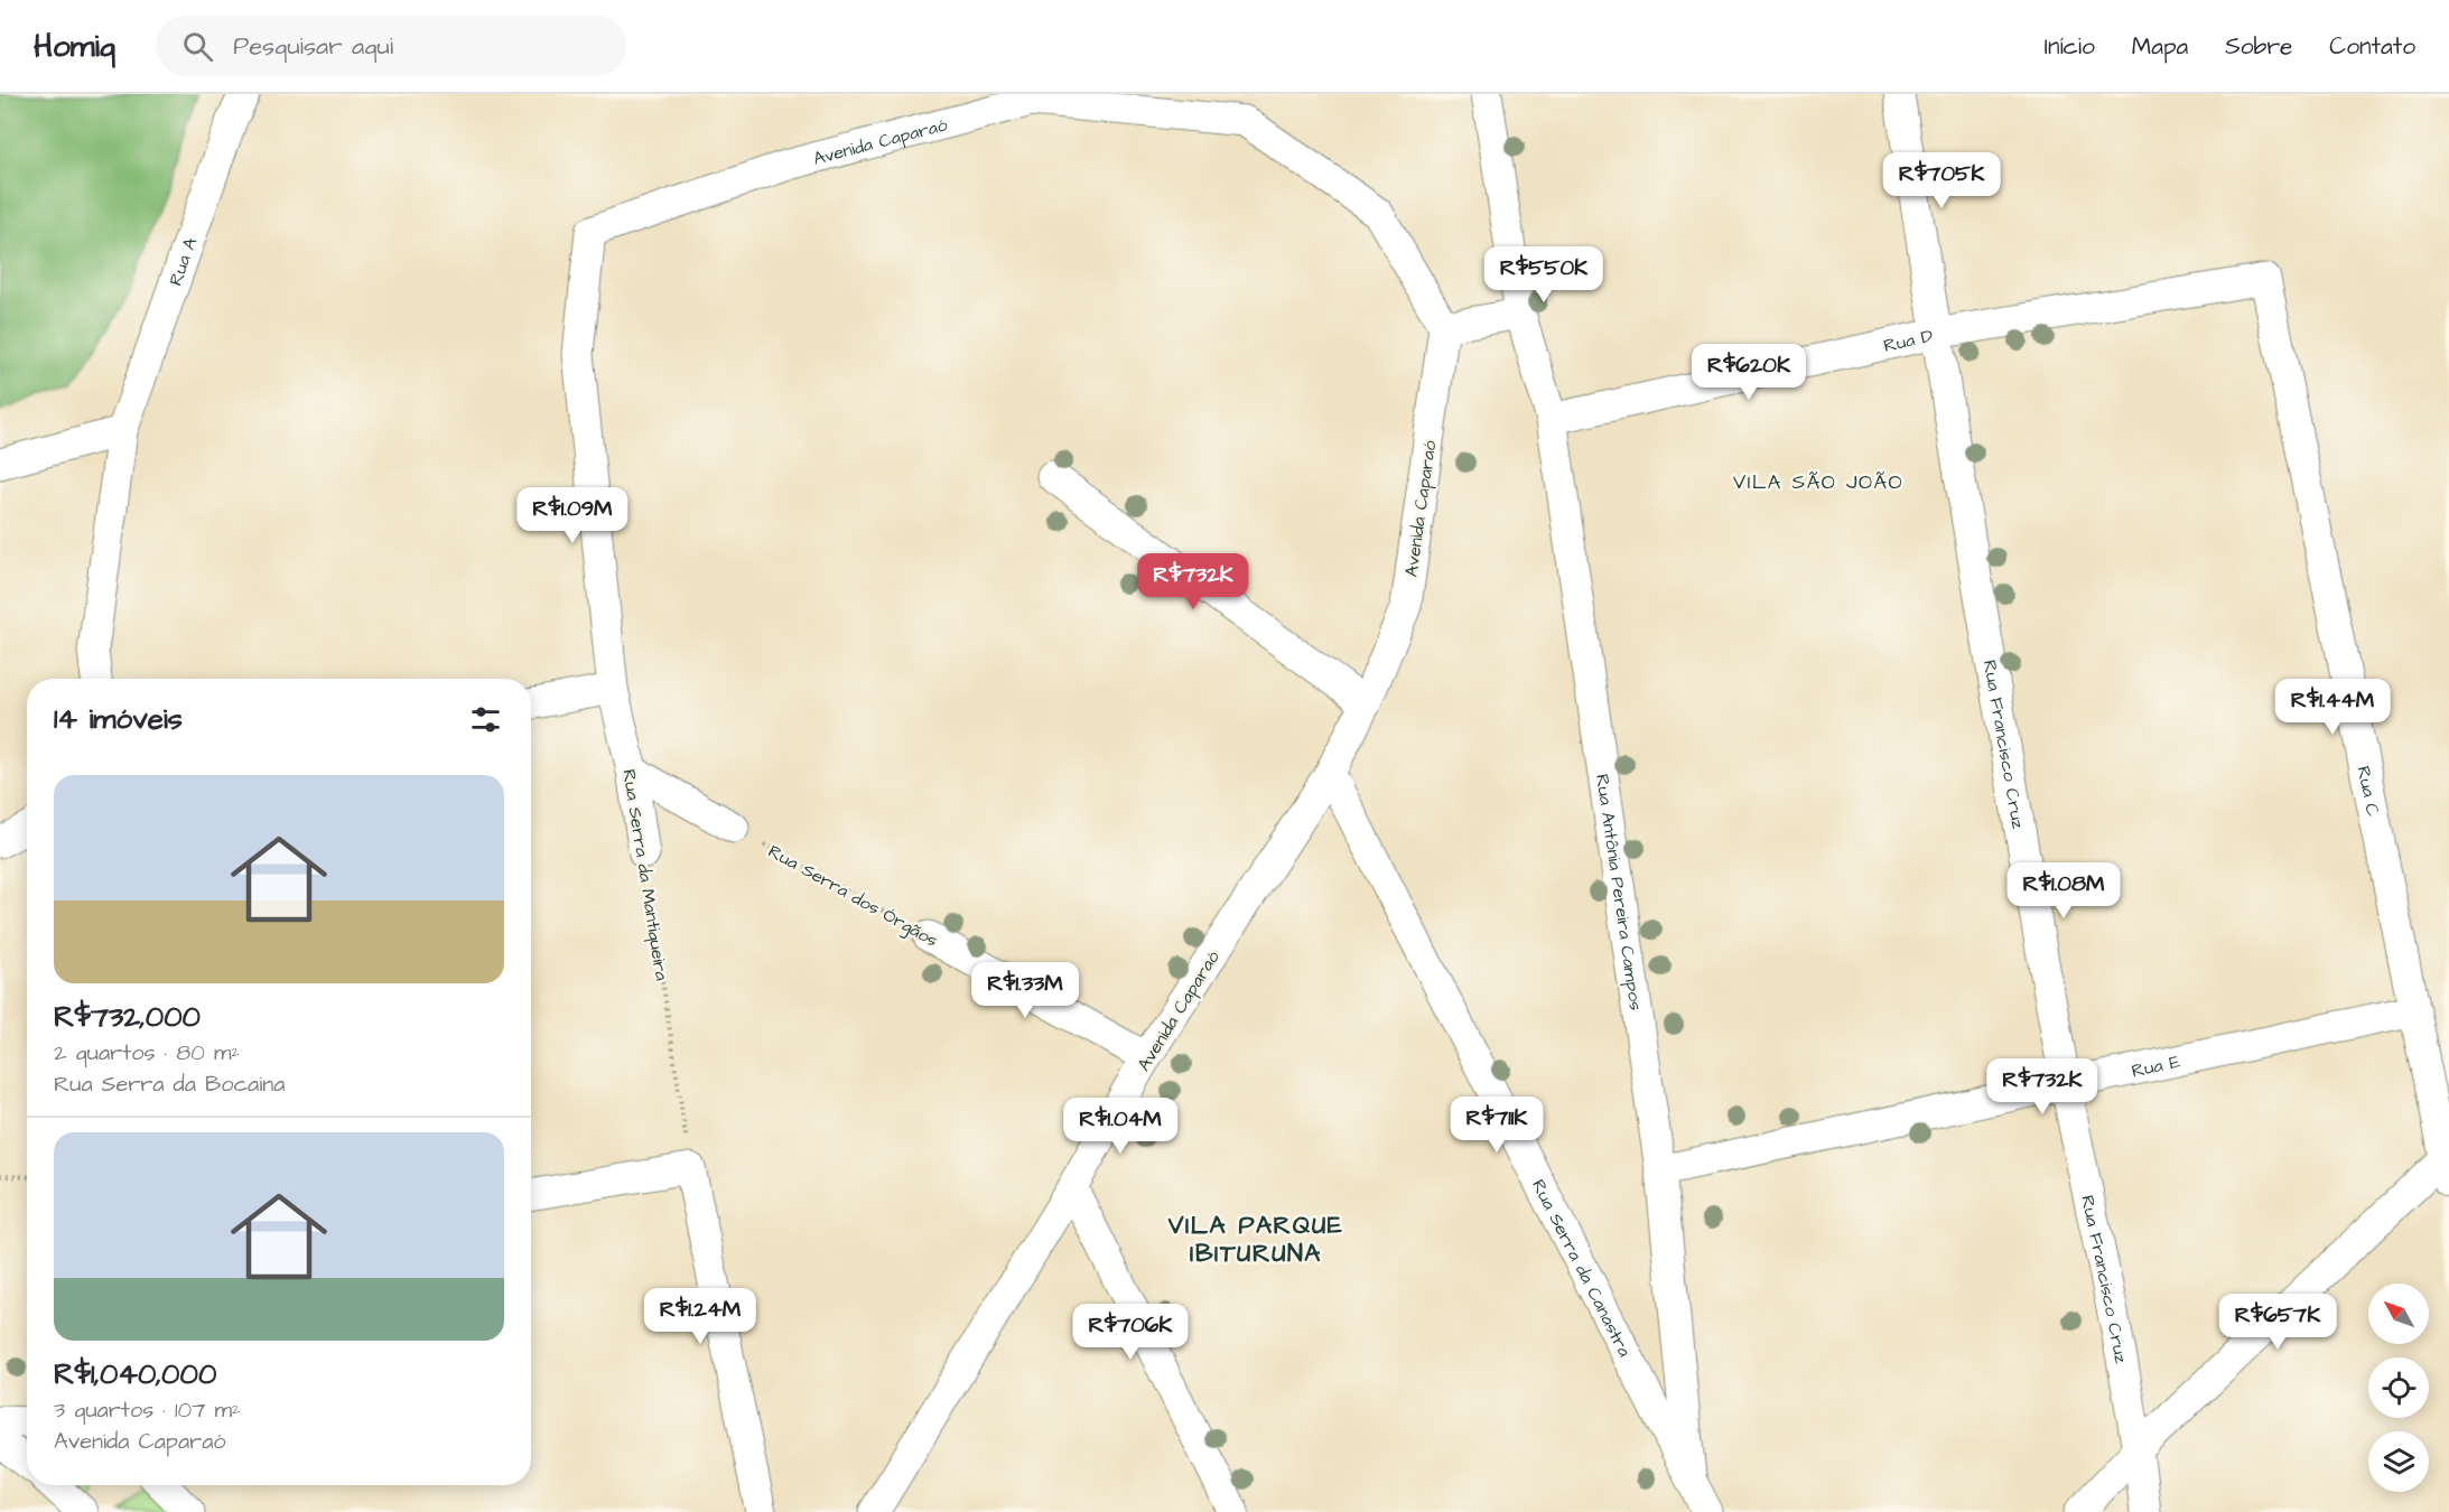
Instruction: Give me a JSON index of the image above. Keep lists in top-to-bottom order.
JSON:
{
  "streets": {
    "street": [
      "Avenida Caparaó",
      "Rua A",
      "Rua D",
      "Rua Francisco Cruz",
      "Rua C",
      "Rua Serra da Mantiqueira",
      "Rua Antônia Pereira Campos",
      "Rua Serra dos Órgãos",
      "Rua E",
      "Rua Serra da Canastra"
    ]
  },
  "crossings": [
    ["Avenida Caparaó", "Rua Serra da Mantiqueira"],
    ["Avenida Caparaó", "Rua Serra dos Órgãos"],
    ["Avenida Caparaó", "Rua Serra da Canastra"],
    ["Rua D", "Rua Francisco Cruz"],
    ["Rua D", "Rua C"],
    ["Rua D", "Rua Antônia Pereira Campos"],
    ["Rua Francisco Cruz", "Rua E"],
    ["Rua C", "Rua E"],
    ["Rua Antônia Pereira Campos", "Rua E"],
    ["Rua Antônia Pereira Campos", "Rua Serra da Canastra"]
  ],
  "districts": ["VILA SÃO JOÃO", "VILA PARQUE IBITURUNA"],
  "north": "top left",
  "page": {
    "header": "Homiq",
    "search": "Pesquisar aqui",
    "nav": [
      "Início",
      "Mapa",
      "Sobre",
      "Contato"
    ],
    "price": [
      "R$705K",
      "R$550K",
      "R$620K",
      "R$1.09M",
      "R$732K",
      "R$1.44M",
      "R$1.08M",
      "R$1.33M",
      "R$732K",
      "R$711K",
      "R$1.04M",
      "R$1.24M",
      "R$657K",
      "R$706K"
    ],
    "heading": "14 imóveis",
    "list": [
      {
        "name": "R$732,000",
        "note": "2 quartos · 80 m² · Rua Serra da Bocaina"
      },
      {
        "name": "R$1,040,000",
        "note": "3 quartos · 107 m² · Avenida Caparaó"
      }
    ]
  }
}
